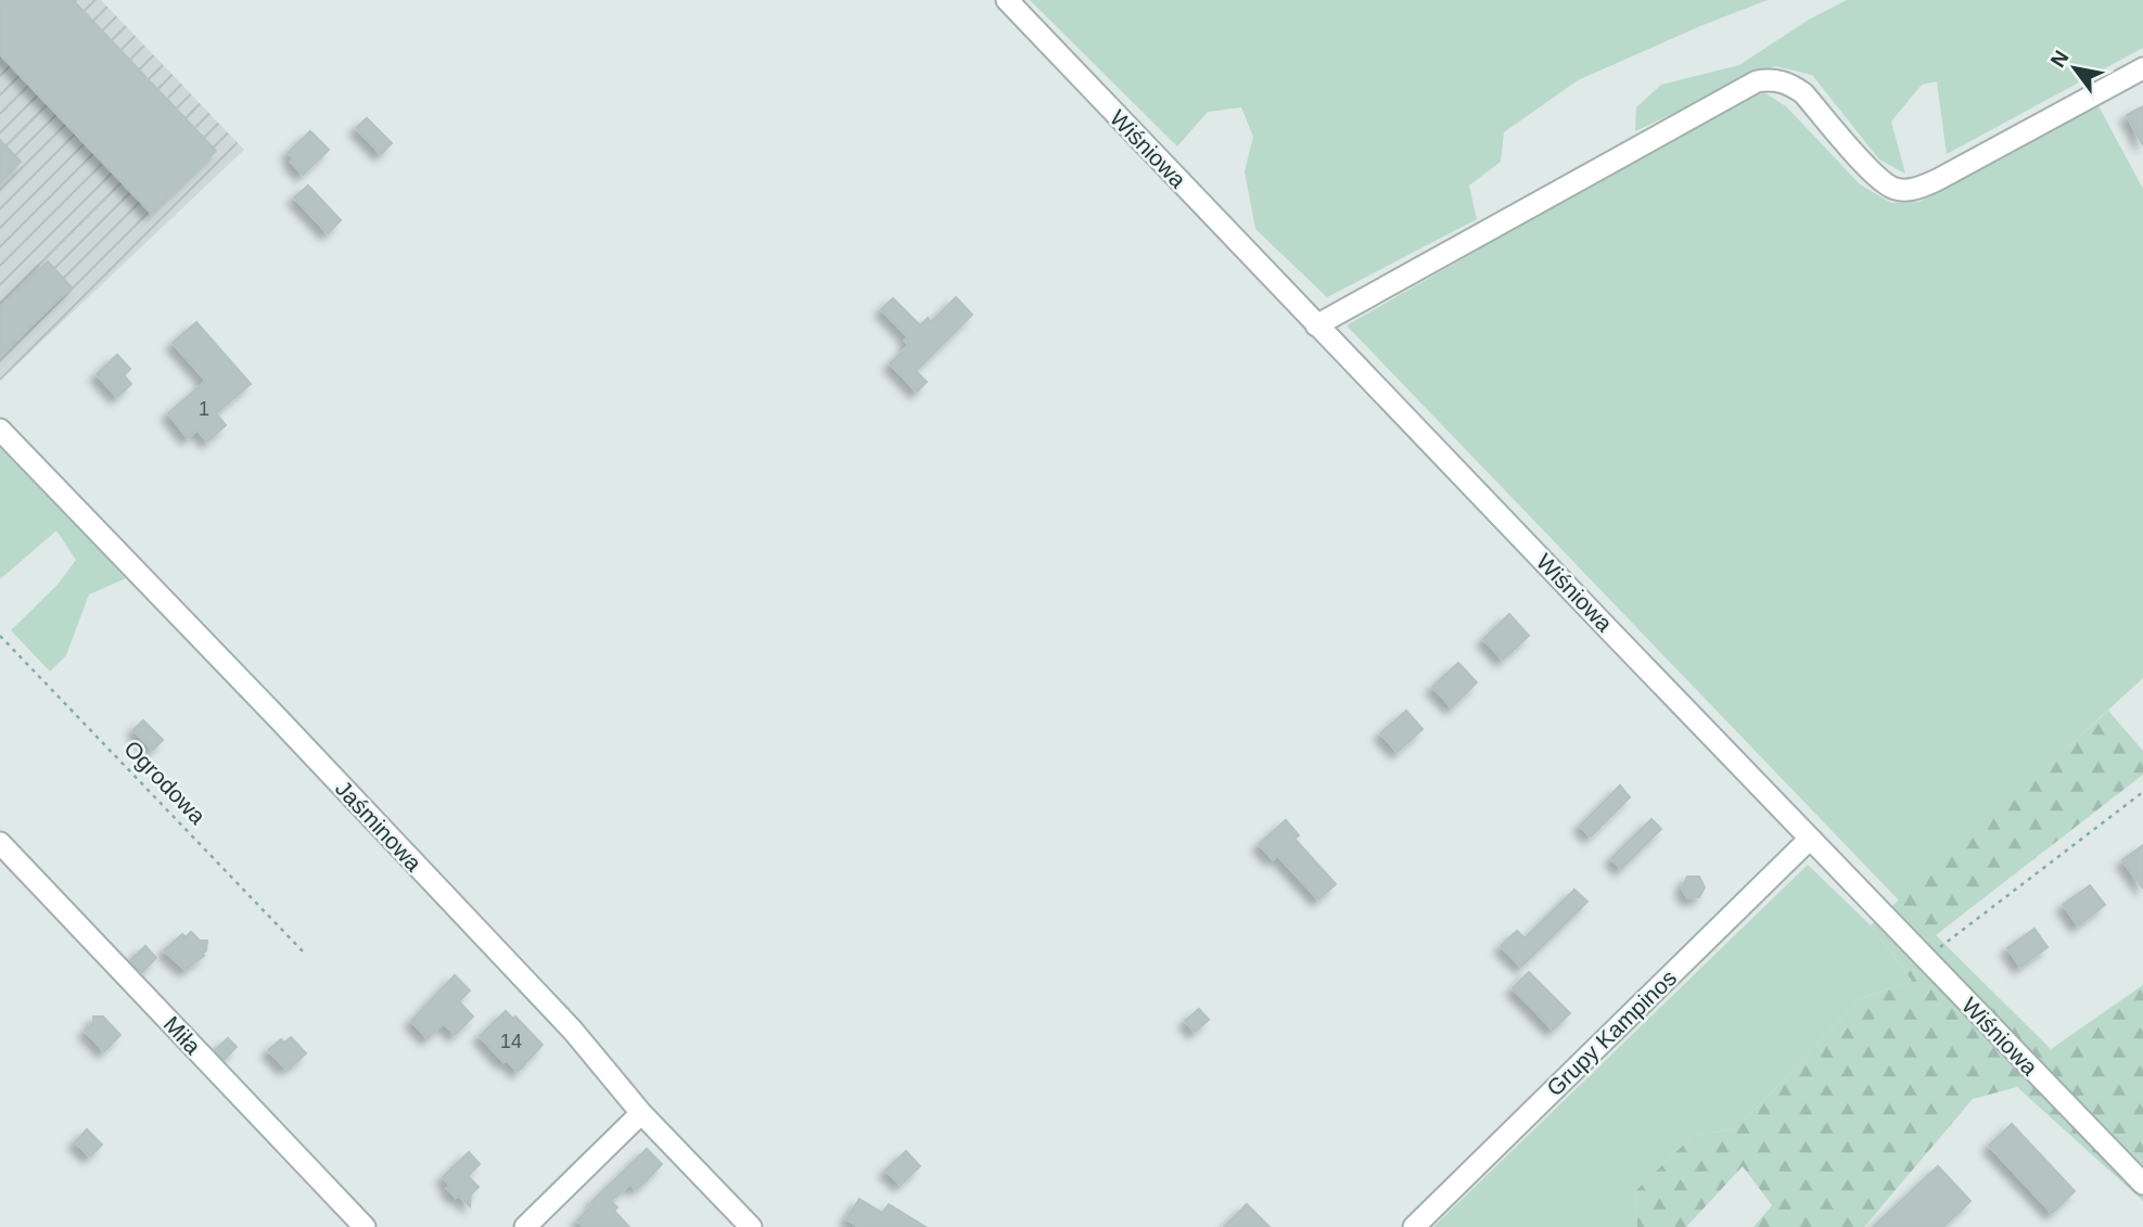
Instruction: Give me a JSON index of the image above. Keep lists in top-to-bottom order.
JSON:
{
  "streets": {
    "street": [
      "Wiśniowa",
      "Jaśminowa",
      "Grupy Kampinos",
      "Miła"
    ],
    "path": ["Ogrodowa"]
  },
  "crossings": [
    ["Wiśniowa", "Grupy Kampinos"]
  ],
  "house_numbers": ["1", "14"],
  "north": "top left"
}
